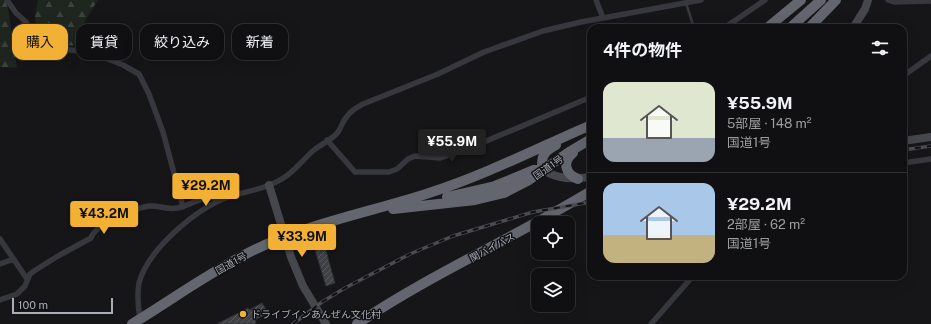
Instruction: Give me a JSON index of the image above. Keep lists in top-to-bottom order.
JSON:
{
  "streets": {
    "highway": ["国道1号", "関バイパス"]
  },
  "places": ["ドライブインあんぜん文化村"],
  "scale_bar": "100 m",
  "page": {
    "chip": [
      "購入",
      "賃貸",
      "絞り込み",
      "新着"
    ],
    "heading": "4件の物件",
    "list": [
      {
        "name": "¥55.9M",
        "note": "5部屋 · 148 m² · 国道1号"
      },
      {
        "name": "¥29.2M",
        "note": "2部屋 · 62 m² · 国道1号"
      }
    ],
    "price": [
      "¥55.9M",
      "¥29.2M",
      "¥43.2M",
      "¥33.9M"
    ],
    "scale": "100 m"
  }
}
